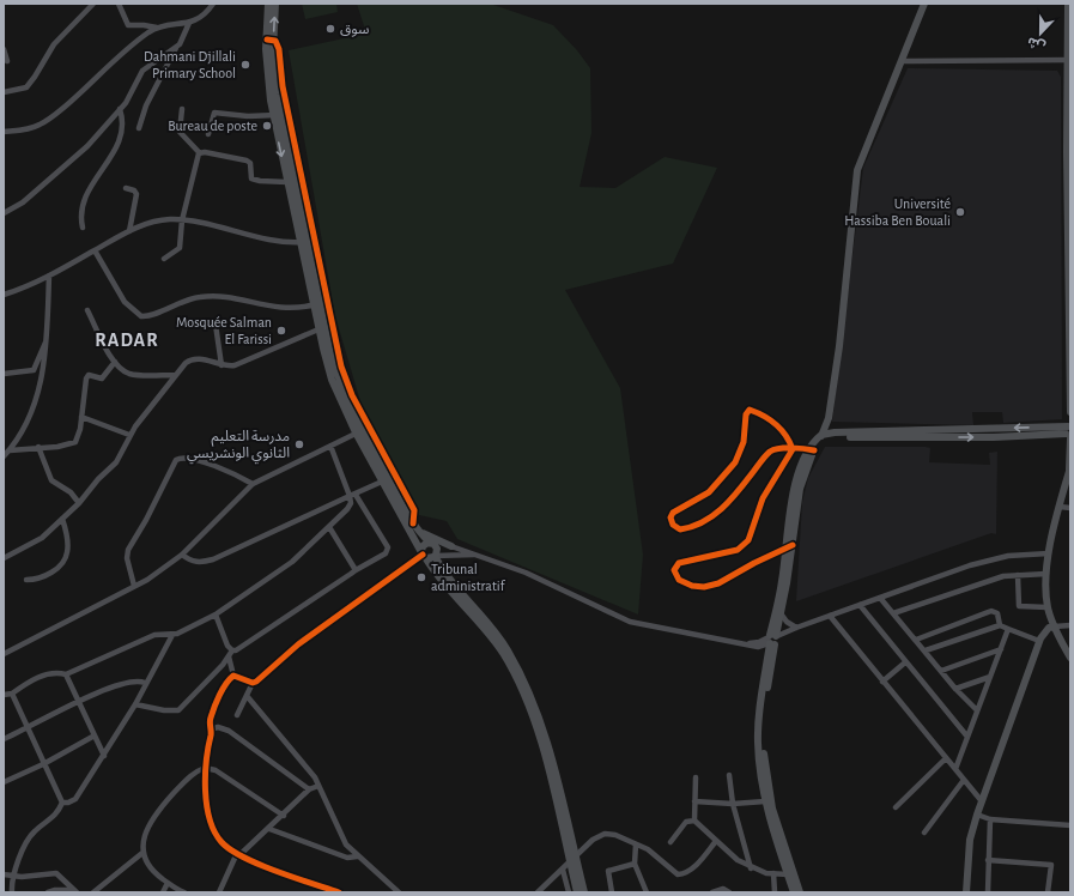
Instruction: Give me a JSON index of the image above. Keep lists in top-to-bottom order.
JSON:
{
  "districts": ["RADAR"],
  "places": [
    "سوق",
    "Dahmani Djillali Primary School",
    "Bureau de poste",
    "Université Hassiba Ben Bouali",
    "Mosquée Salman El Farissi",
    "مدرسة التعليم الثانوي الونشريسي",
    "Tribunal administratif"
  ],
  "north": "bottom"
}
